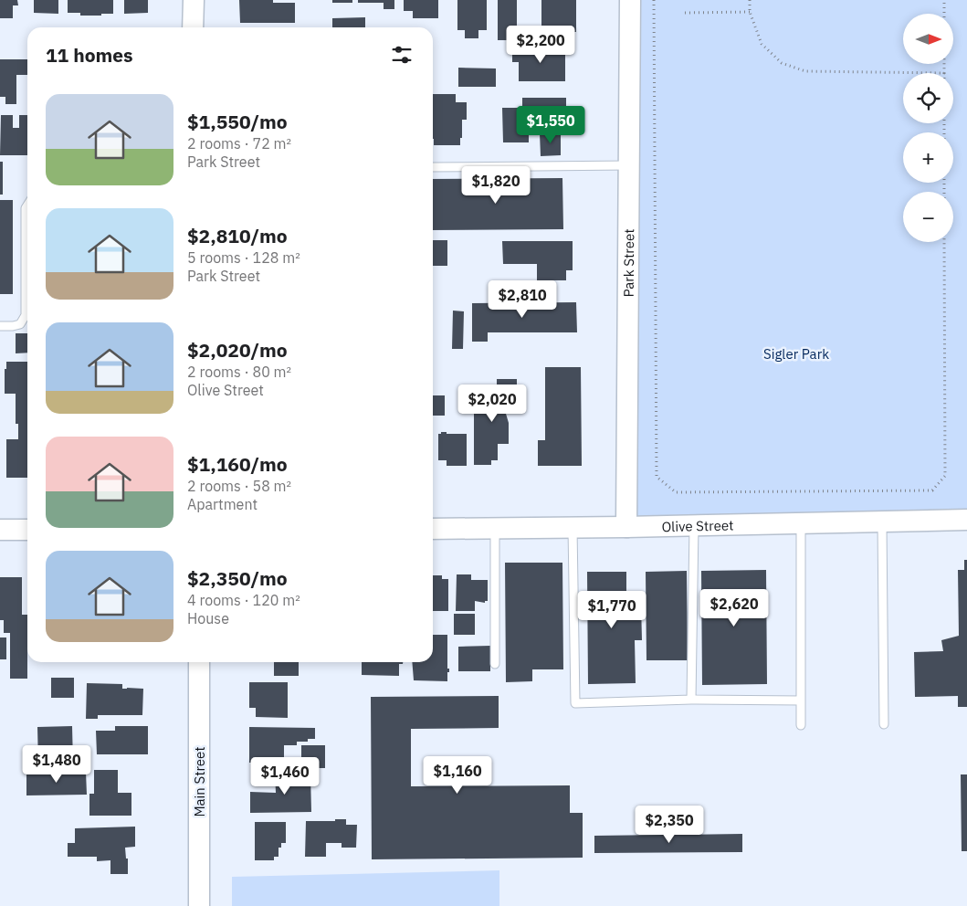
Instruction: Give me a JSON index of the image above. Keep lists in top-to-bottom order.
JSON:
{
  "streets": {
    "street": ["Park Street", "Olive Street", "Main Street"]
  },
  "crossings": [
    ["Park Street", "Olive Street"]
  ],
  "parks": ["Sigler Park"],
  "north": "right",
  "page": {
    "map_buttons": ["+", "−"],
    "price": [
      "$2,200",
      "$1,550",
      "$1,820",
      "$2,810",
      "$2,020",
      "$2,620",
      "$1,770",
      "$1,480",
      "$1,160",
      "$1,460",
      "$2,350"
    ],
    "heading": "11 homes",
    "list": [
      {
        "name": "$1,550/mo",
        "note": "2 rooms · 72 m² · Park Street"
      },
      {
        "name": "$2,810/mo",
        "note": "5 rooms · 128 m² · Park Street"
      },
      {
        "name": "$2,020/mo",
        "note": "2 rooms · 80 m² · Olive Street"
      },
      {
        "name": "$1,160/mo",
        "note": "2 rooms · 58 m² · Apartment"
      },
      {
        "name": "$2,350/mo",
        "note": "4 rooms · 120 m² · House"
      }
    ]
  }
}
